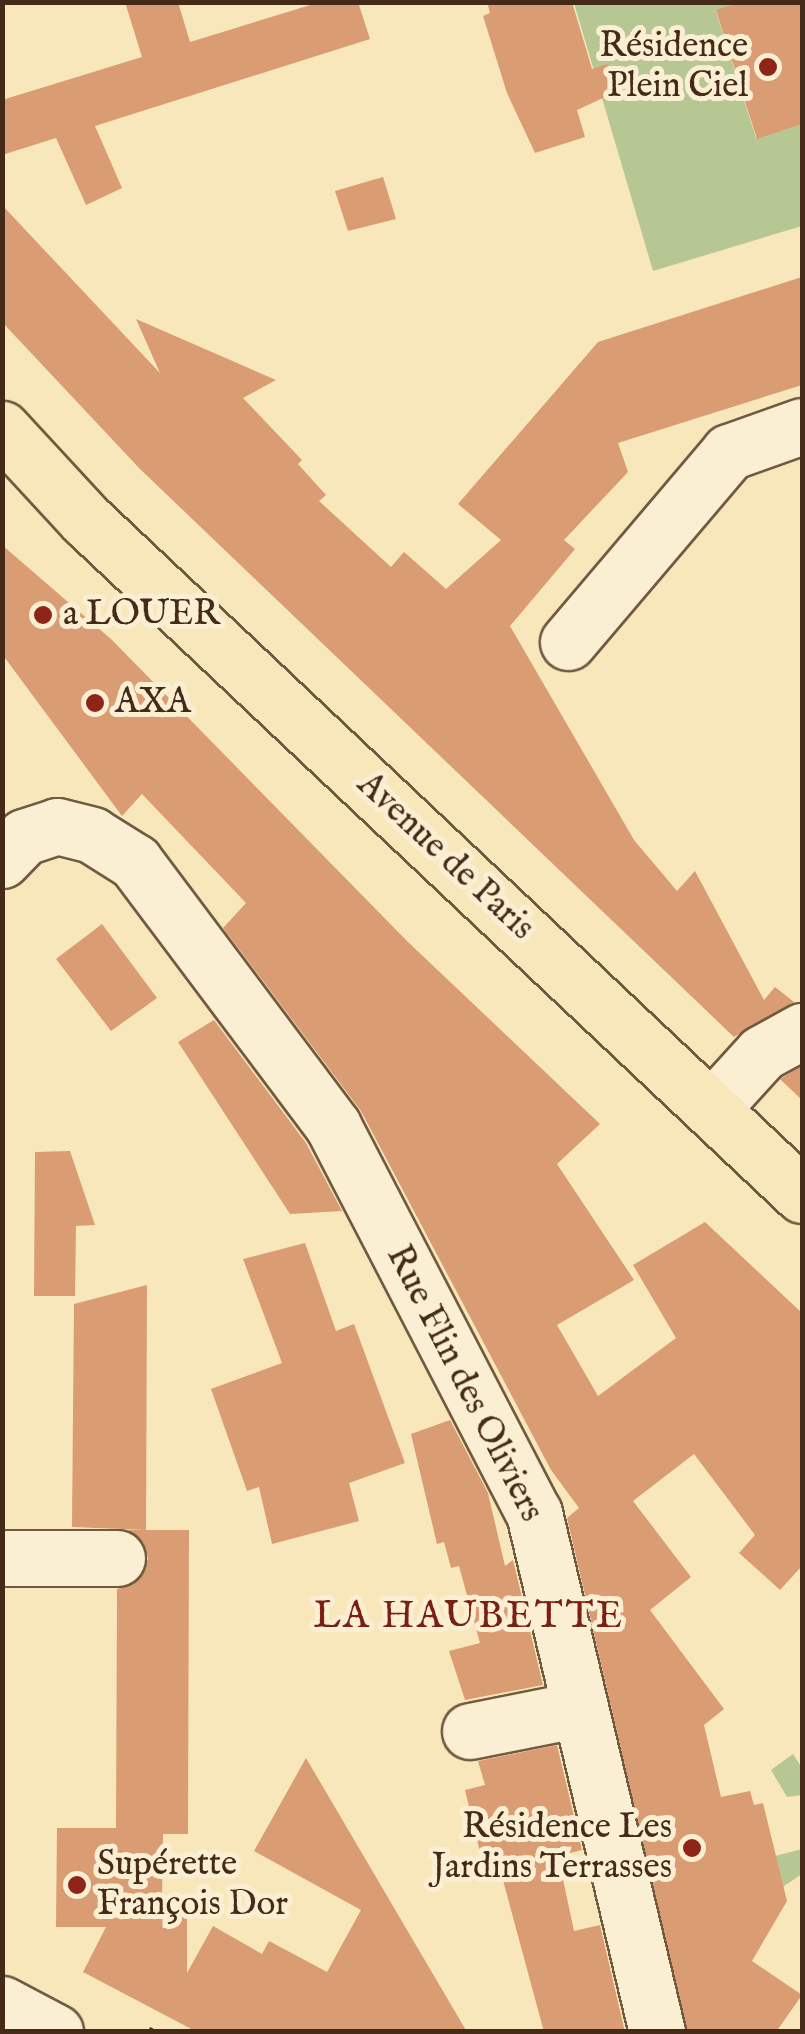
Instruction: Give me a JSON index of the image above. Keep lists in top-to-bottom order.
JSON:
{
  "streets": {
    "main road": ["Avenue de Paris"],
    "street": ["Rue Flin des Oliviers"]
  },
  "districts": ["LA HAUBETTE"],
  "places": [
    "Résidence Plein Ciel",
    "a LOUER",
    "AXA",
    "Résidence Les Jardins Terrasses",
    "Supérette François Dor"
  ]
}
